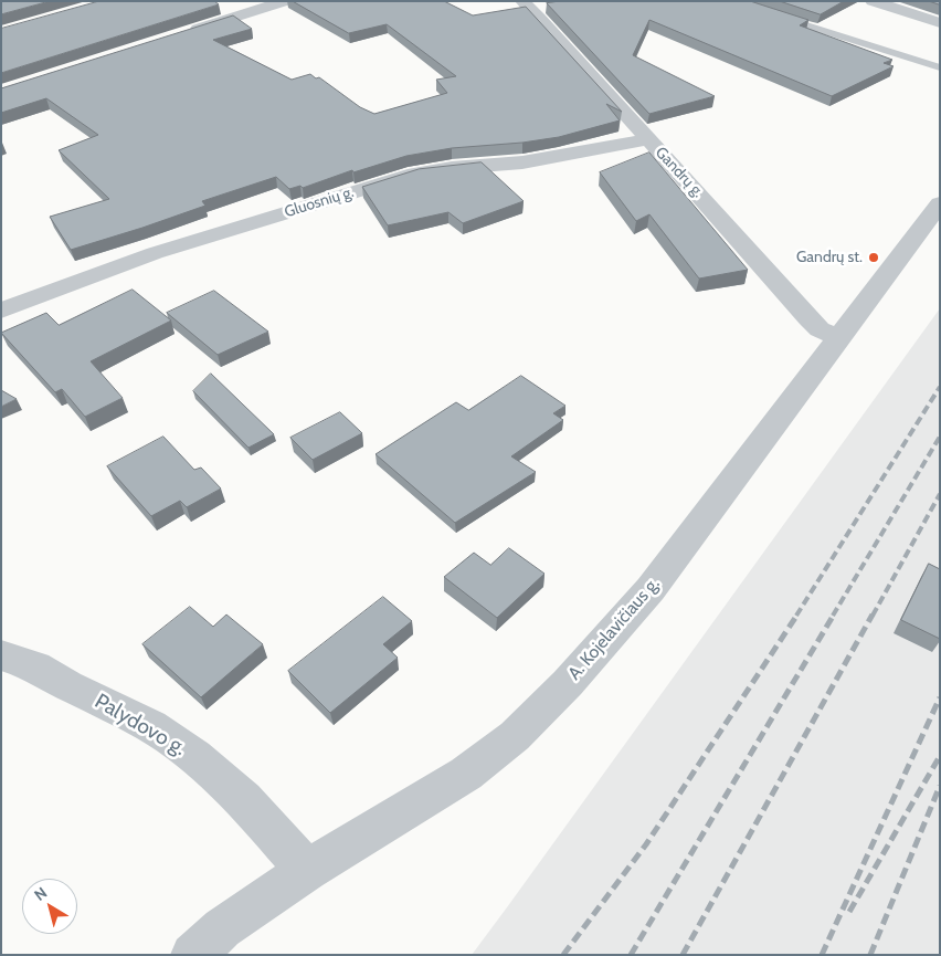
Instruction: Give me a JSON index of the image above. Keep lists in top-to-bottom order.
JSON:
{
  "streets": {
    "street": [
      "Gandrų g.",
      "Gluosnių g.",
      "A. Kojelavičiaus g.",
      "Palydovo g."
    ]
  },
  "crossings": [
    ["Gandrų g.", "Gluosnių g."],
    ["Gandrų g.", "A. Kojelavičiaus g."],
    ["A. Kojelavičiaus g.", "Palydovo g."]
  ],
  "places": ["Gandrų st."],
  "north": "top left"
}
